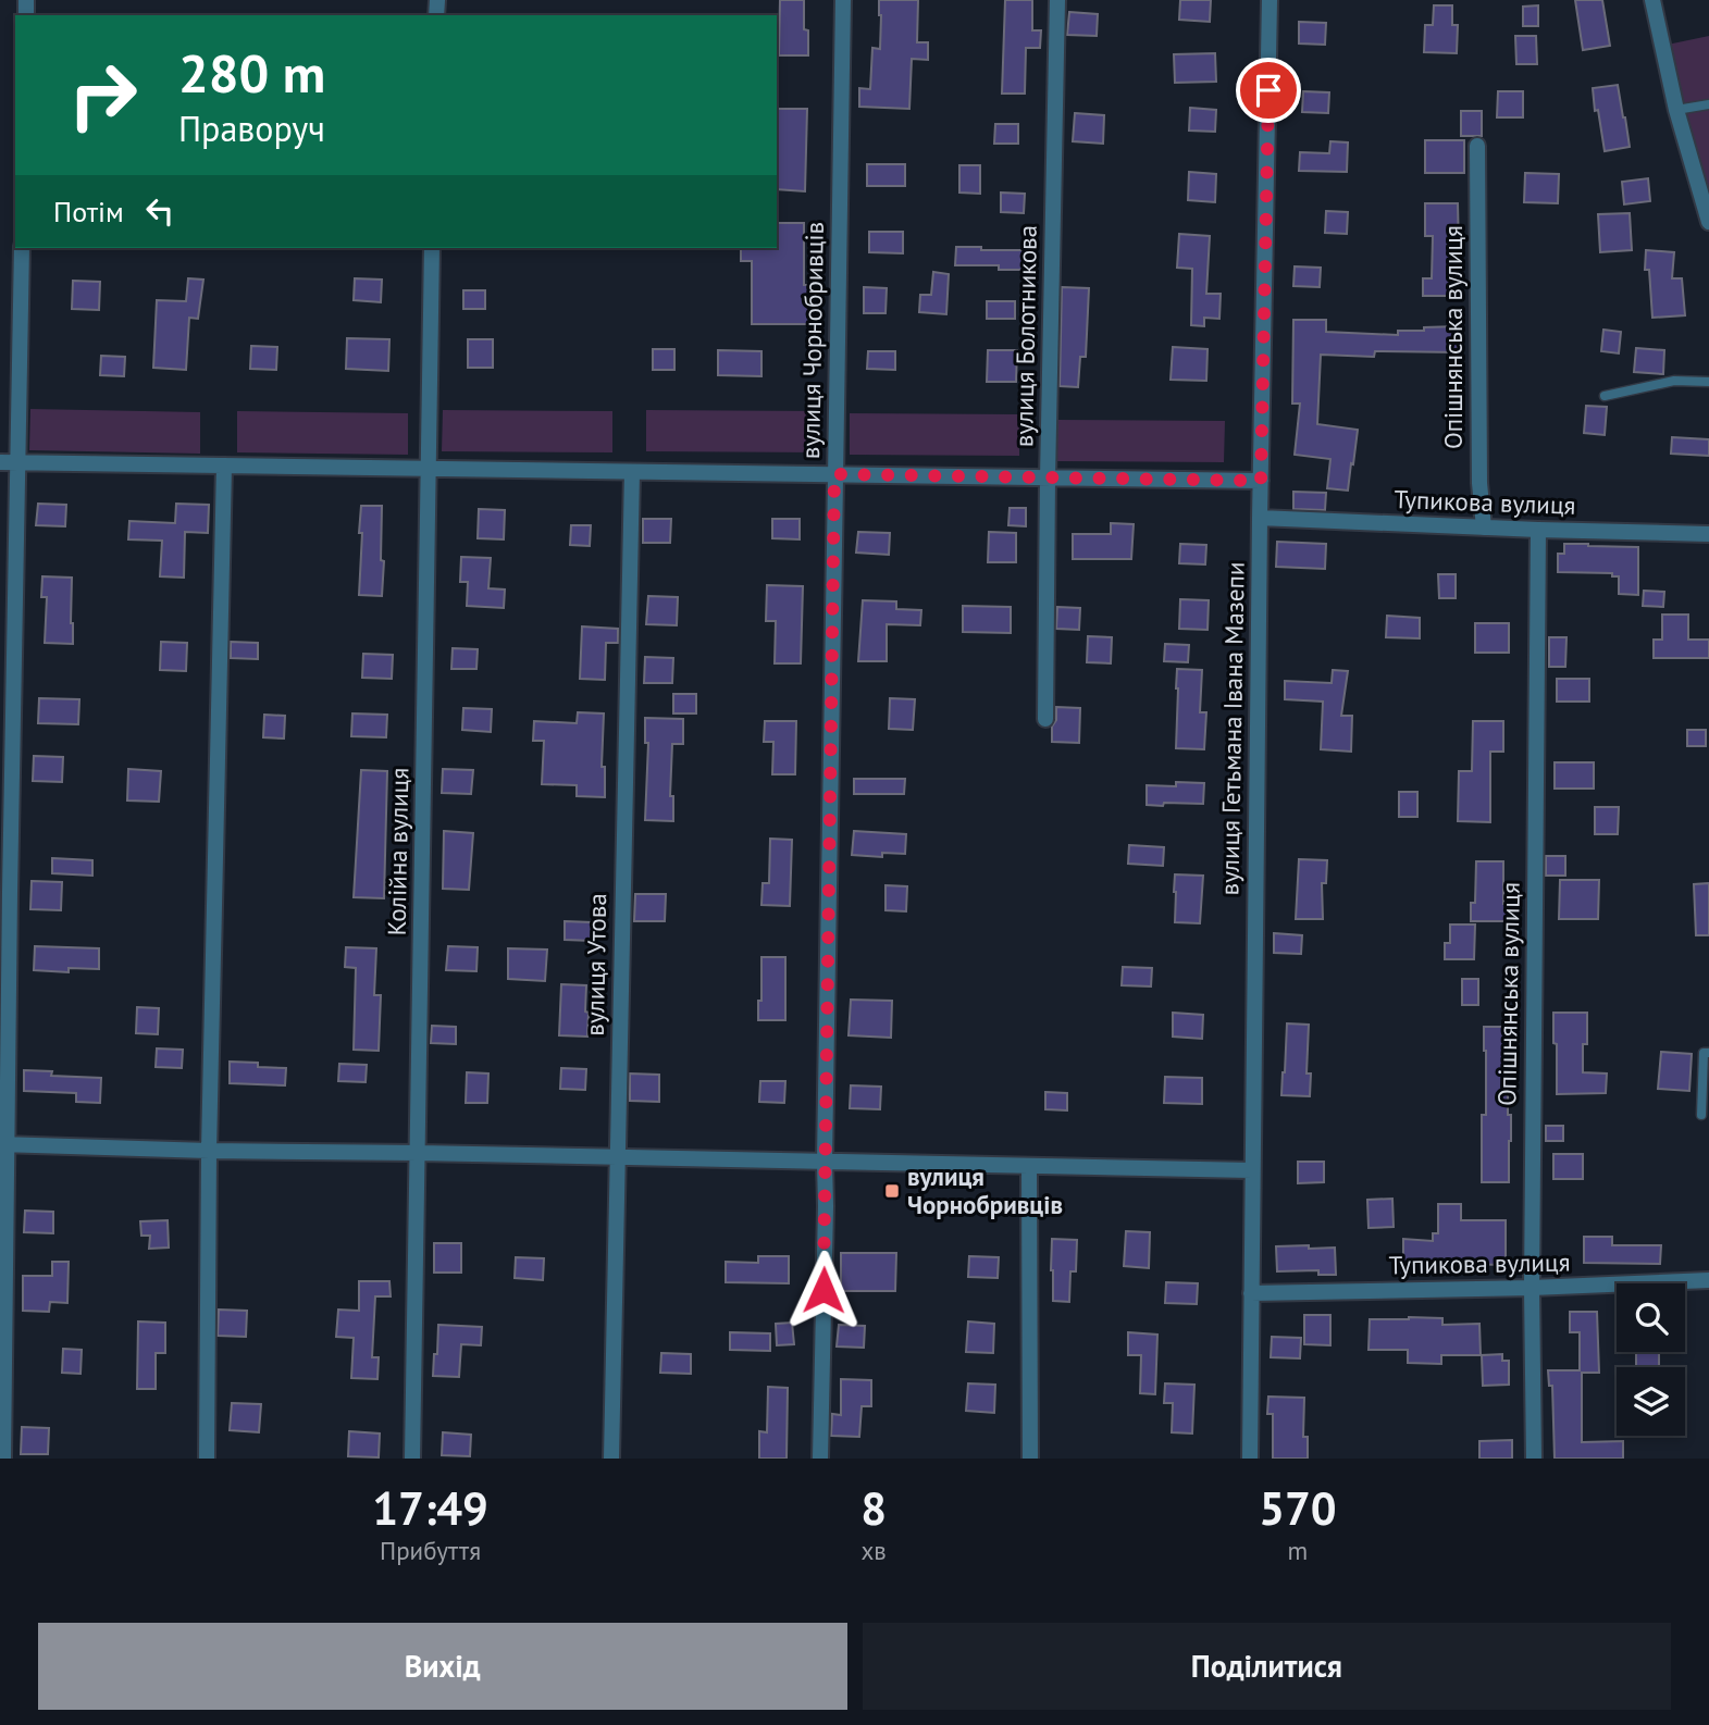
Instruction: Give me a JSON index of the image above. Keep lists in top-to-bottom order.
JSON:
{
  "streets": {
    "street": [
      "вулиця Болотникова",
      "Опішнянська вулиця",
      "вулиця Чорнобривців",
      "Тупикова вулиця",
      "вулиця Гетьмана Івана Мазепи",
      "Колійна вулиця",
      "вулиця Утова"
    ]
  },
  "crossings": [
    ["Опішнянська вулиця", "Тупикова вулиця"],
    ["Тупикова вулиця", "вулиця Гетьмана Івана Мазепи"]
  ],
  "places": {
    "transit": ["вулиця Чорнобривців"]
  },
  "page": {
    "turn": ["280 m", "Праворуч"],
    "then": "Потім",
    "eta": [
      "17:49",
      "Прибуття",
      "8",
      "хв",
      "570",
      "m"
    ],
    "buttons": ["Вихід", "Поділитися"]
  }
}
